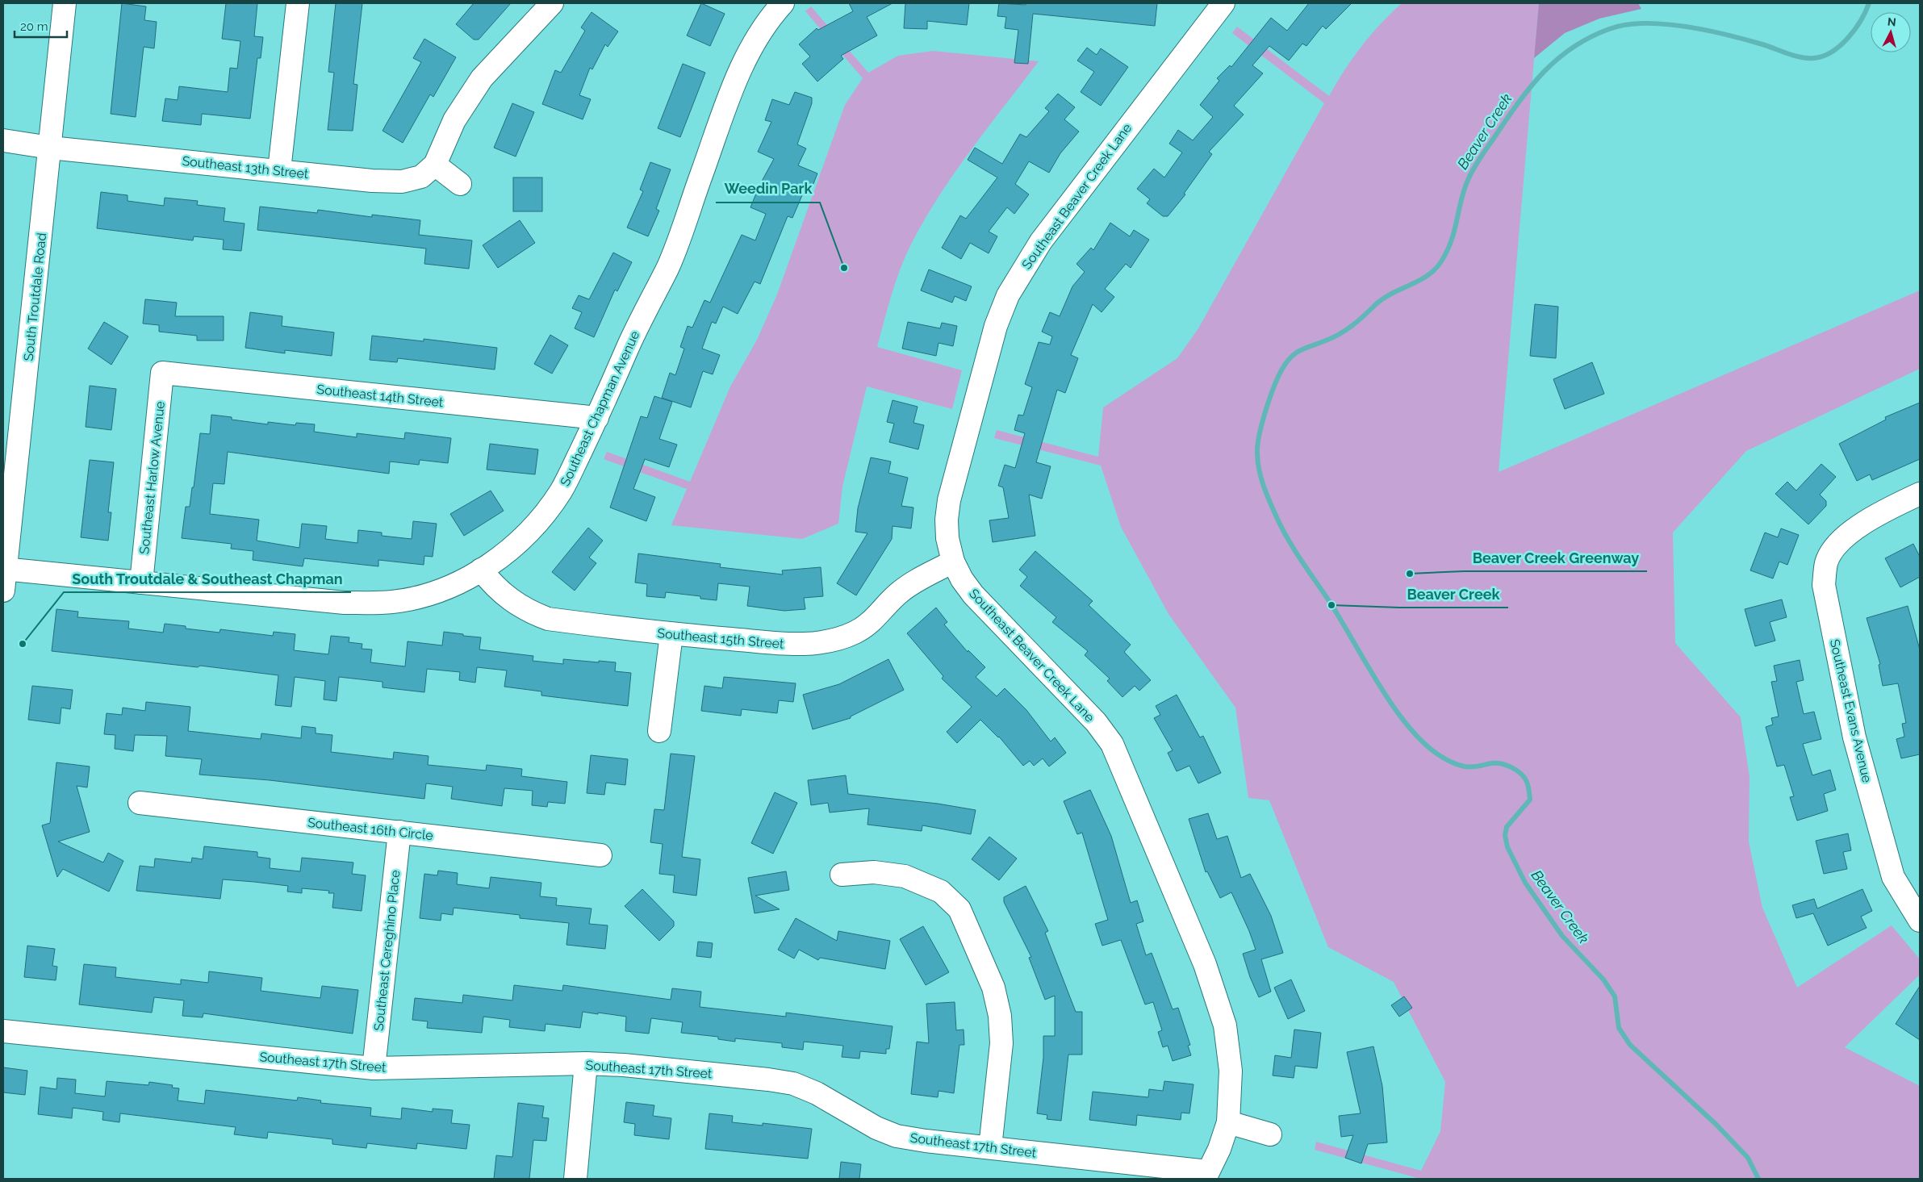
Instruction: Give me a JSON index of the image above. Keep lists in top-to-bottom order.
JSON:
{
  "streets": {
    "street": [
      "Southeast 13th Street",
      "Southeast Beaver Creek Lane",
      "South Troutdale Road",
      "Southeast 14th Street",
      "Southeast Chapman Avenue",
      "Southeast Harlow Avenue",
      "Southeast 15th Street",
      "Southeast Evans Avenue",
      "Southeast 16th Circle",
      "Southeast Cereghino Place",
      "Southeast 17th Street"
    ]
  },
  "crossings": [
    ["Southeast 13th Street", "South Troutdale Road"],
    ["Southeast Beaver Creek Lane", "Southeast 15th Street"],
    ["Southeast Beaver Creek Lane", "Southeast 17th Street"],
    ["South Troutdale Road", "Southeast Chapman Avenue"],
    ["Southeast 14th Street", "Southeast Chapman Avenue"],
    ["Southeast 14th Street", "Southeast Harlow Avenue"],
    ["Southeast Chapman Avenue", "Southeast Harlow Avenue"],
    ["Southeast Chapman Avenue", "Southeast 15th Street"],
    ["Southeast 16th Circle", "Southeast Cereghino Place"],
    ["Southeast Cereghino Place", "Southeast 17th Street"]
  ],
  "water": ["Beaver Creek"],
  "places": [
    "Weedin Park",
    "Beaver Creek Greenway",
    "Beaver Creek",
    "South Troutdale & Southeast Chapman"
  ],
  "scale_bar": "20 m",
  "north": "top"
}
